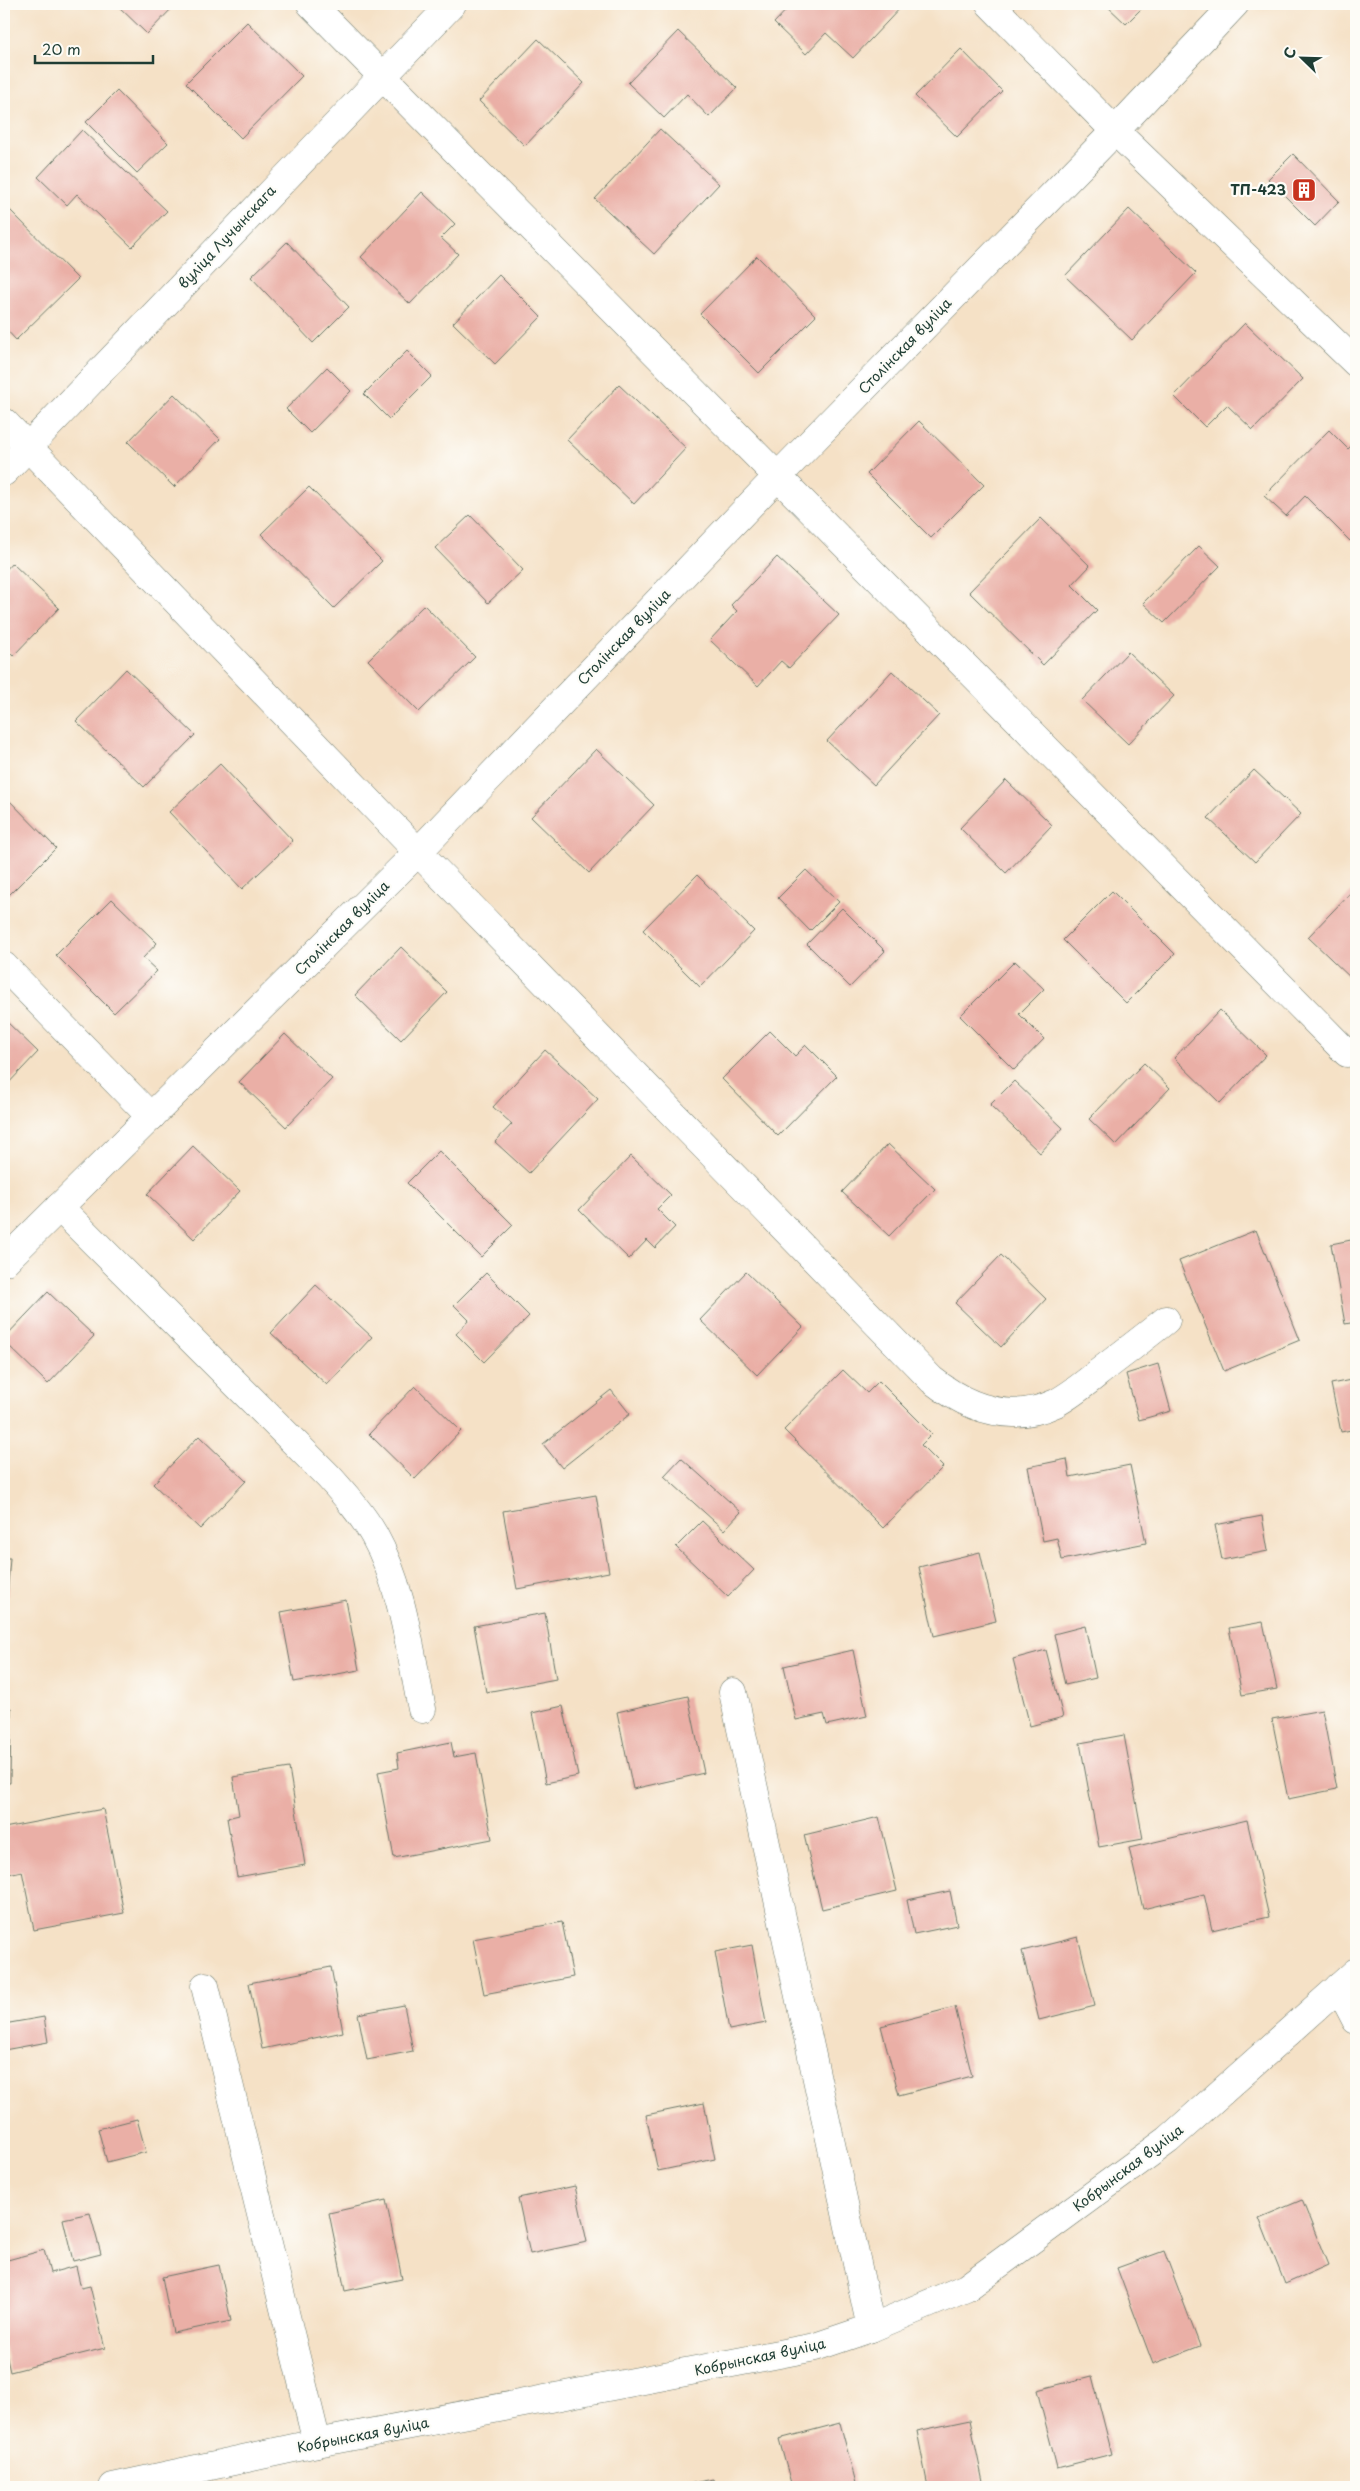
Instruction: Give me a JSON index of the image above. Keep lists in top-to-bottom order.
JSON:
{
  "streets": {
    "street": ["вуліца Лучынскага", "Столінская вуліца", "Кобрынская вуліца"]
  },
  "places": {
    "building": ["ТП-423"]
  },
  "scale_bar": "20 m",
  "north": "top left"
}
